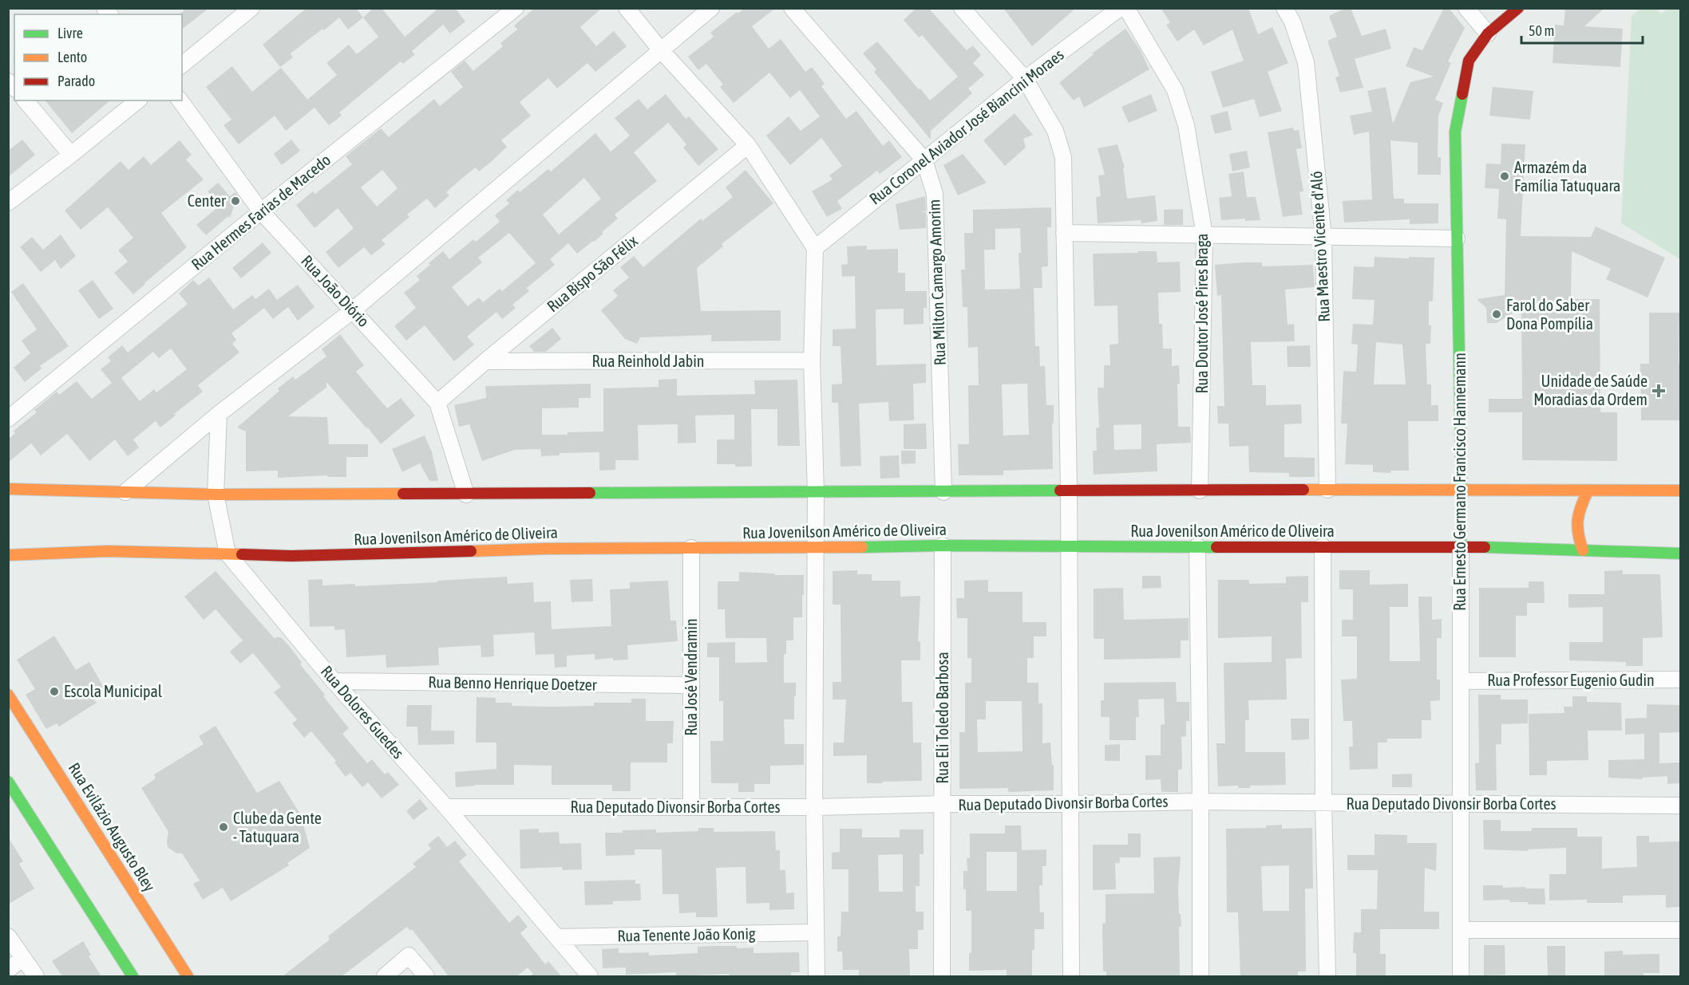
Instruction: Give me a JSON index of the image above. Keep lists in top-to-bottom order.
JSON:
{
  "streets": {
    "main road": ["Rua Ernesto Germano Francisco Hannemann", "Rua Jovenilson Américo de Oliveira", "Rua Evilázio Augusto Bley"],
    "street": [
      "Rua Coronel Aviador José Biancini Moraes",
      "Rua Hermes Farias de Macedo",
      "Rua Maestro Vicente d'Aló",
      "Rua Bispo São Félix",
      "Rua Milton Camargo Amorim",
      "Rua João Diório",
      "Rua Doutor José Pires Braga",
      "Rua Reinhold Jabin",
      "Rua José Vendramin",
      "Rua Professor Eugenio Gudin",
      "Rua Benno Henrique Doetzer",
      "Rua Dolores Guedes",
      "Rua Eli Toledo Barbosa",
      "Rua Deputado Divonsir Borba Cortes",
      "Rua Tenente João Konig"
    ]
  },
  "crossings": [
    ["Rua Coronel Aviador José Biancini Moraes", "Rua Milton Camargo Amorim"],
    ["Rua Hermes Farias de Macedo", "Rua João Diório"],
    ["Rua Bispo São Félix", "Rua João Diório"],
    ["Rua Bispo São Félix", "Rua Reinhold Jabin"],
    ["Rua Ernesto Germano Francisco Hannemann", "Rua Jovenilson Américo de Oliveira"],
    ["Rua Ernesto Germano Francisco Hannemann", "Rua Professor Eugenio Gudin"],
    ["Rua Ernesto Germano Francisco Hannemann", "Rua Deputado Divonsir Borba Cortes"],
    ["Rua Jovenilson Américo de Oliveira", "Rua José Vendramin"],
    ["Rua Jovenilson Américo de Oliveira", "Rua Dolores Guedes"],
    ["Rua Jovenilson Américo de Oliveira", "Rua Eli Toledo Barbosa"],
    ["Rua José Vendramin", "Rua Benno Henrique Doetzer"],
    ["Rua José Vendramin", "Rua Deputado Divonsir Borba Cortes"],
    ["Rua Benno Henrique Doetzer", "Rua Dolores Guedes"],
    ["Rua Dolores Guedes", "Rua Deputado Divonsir Borba Cortes"],
    ["Rua Dolores Guedes", "Rua Tenente João Konig"],
    ["Rua Eli Toledo Barbosa", "Rua Deputado Divonsir Borba Cortes"]
  ],
  "places": {
    "other": [
      "Armazém da Família Tatuquara",
      "Center",
      "Farol do Saber Dona Pompília",
      "Escola Municipal",
      "Clube da Gente - Tatuquara"
    ],
    "health": ["Unidade de Saúde Moradias da Ordem"]
  },
  "legend": ["Livre", "Lento", "Parado"],
  "scale_bar": "50 m"
}
